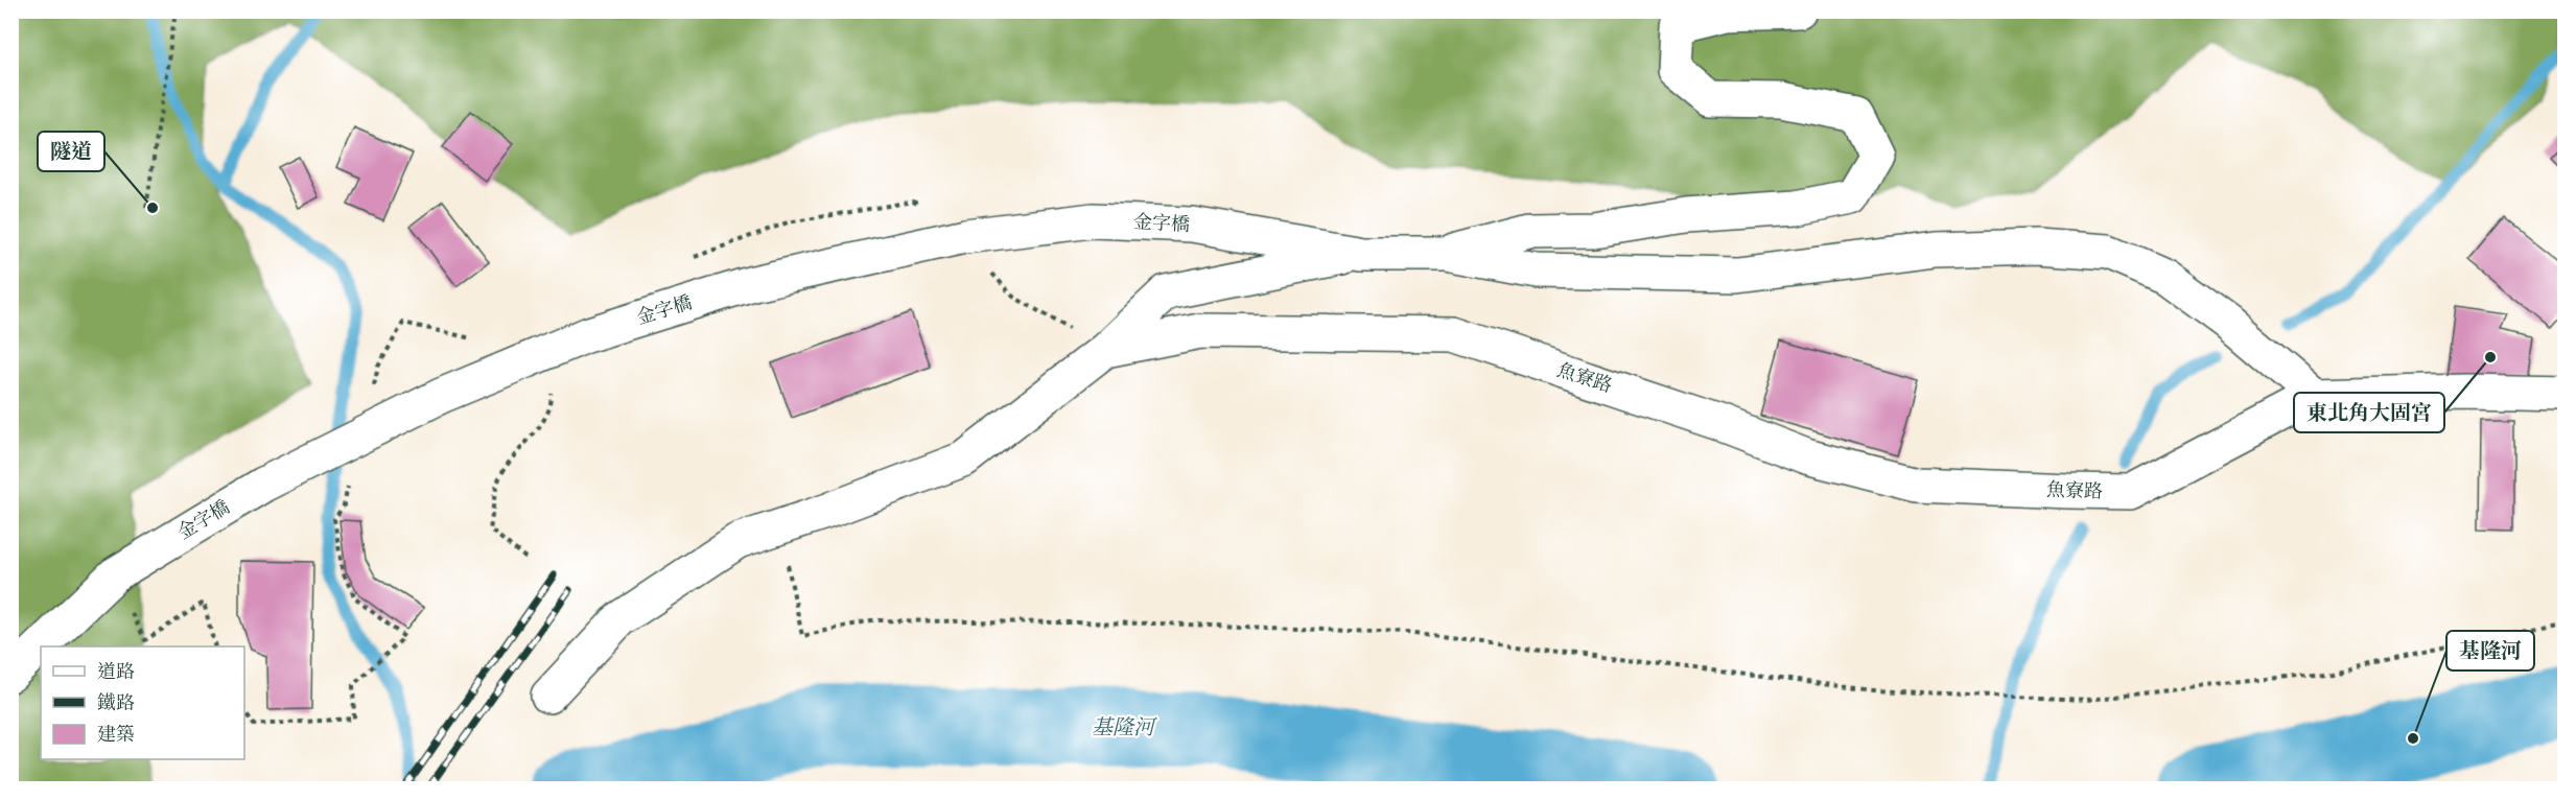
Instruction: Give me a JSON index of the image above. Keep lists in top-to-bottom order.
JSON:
{
  "streets": {
    "street": ["金字橋", "魚寮路"]
  },
  "water": ["基隆河"],
  "places": ["隧道", "東北角大固宮", "基隆河"],
  "legend": ["道路", "鐵路", "建築"]
}
